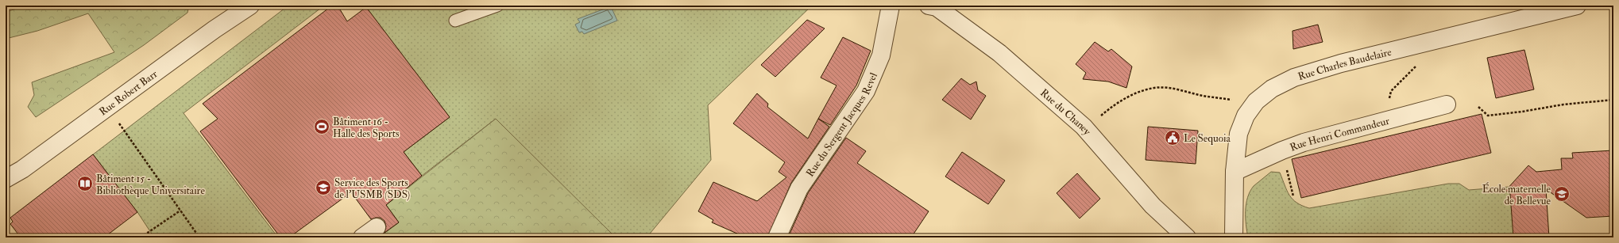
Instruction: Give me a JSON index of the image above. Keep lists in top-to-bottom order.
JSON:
{
  "streets": {
    "street": [
      "Rue Charles Baudelaire",
      "Rue Robert Barr",
      "Rue du Chaney",
      "Rue du Sergent Jacques Revel",
      "Rue Henri Commandeur"
    ]
  },
  "crossings": [
    ["Rue Charles Baudelaire", "Rue Henri Commandeur"]
  ],
  "places": {
    "sports": ["Bâtiment 16 - Halle des Sports"],
    "public building": ["Le Sequoia"],
    "library": ["Bâtiment 15 - Bibliothèque Universitaire"],
    "school or university": ["Service des Sports de l'USMB (SDS)", "École maternelle de Bellevue"]
  }
}
